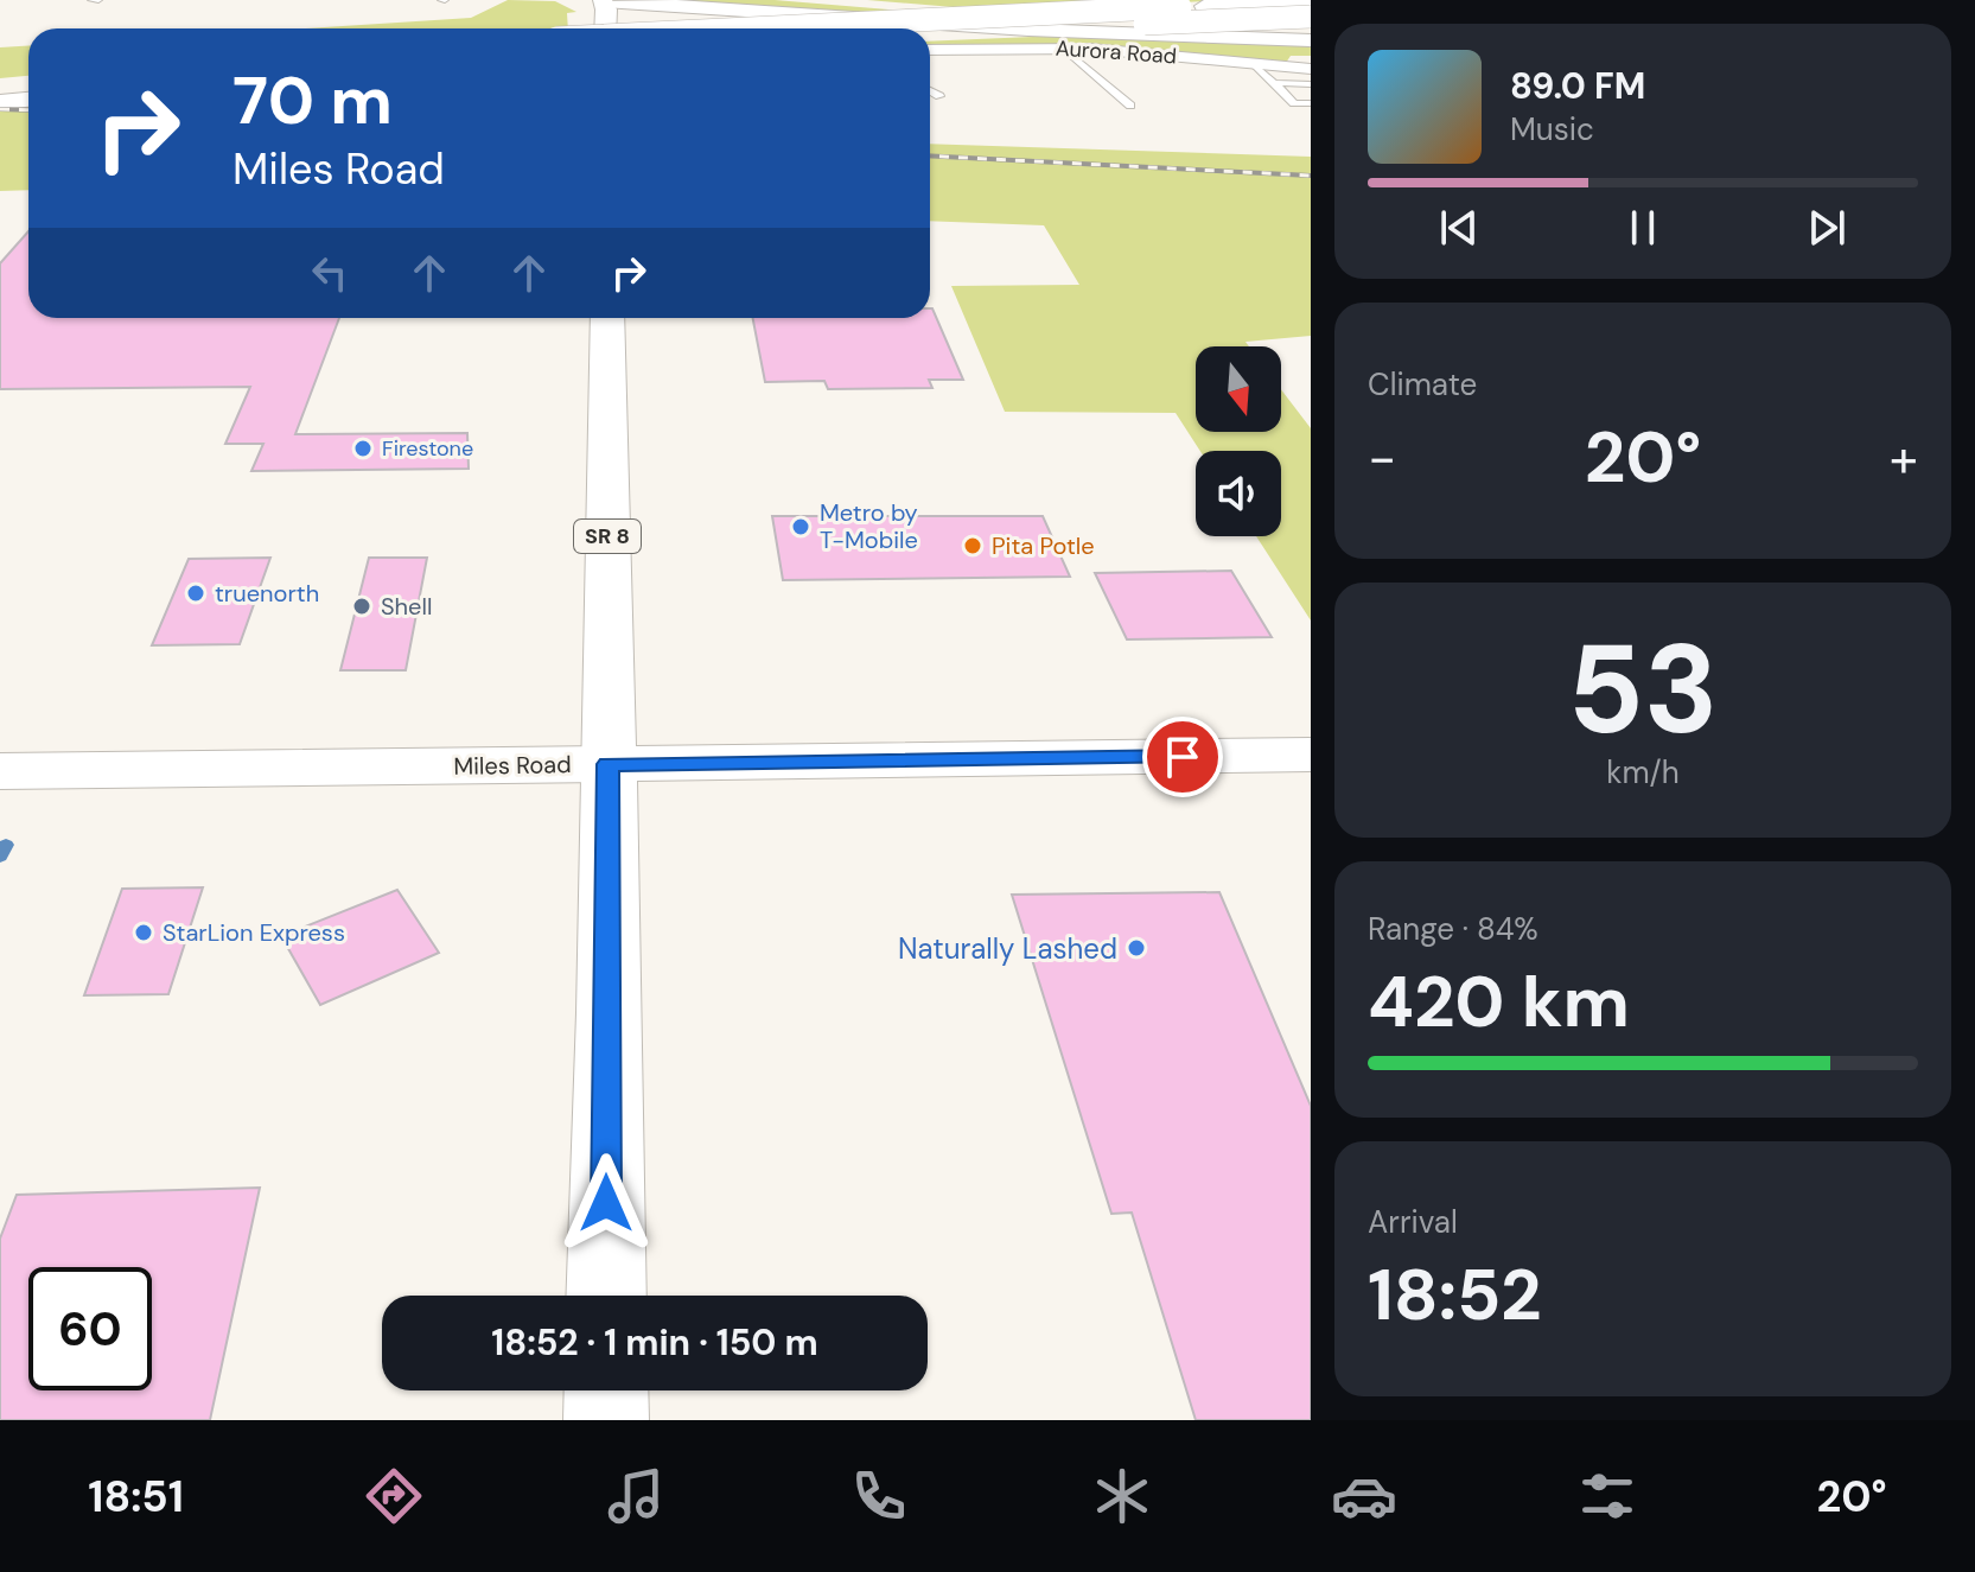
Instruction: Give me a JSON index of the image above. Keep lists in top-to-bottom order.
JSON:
{
  "streets": {
    "main road": ["SR 8", "Miles Road"],
    "street": ["Aurora Road"]
  },
  "crossings": [
    ["SR 8", "Miles Road"]
  ],
  "places": [
    "Firestone",
    "Metro by T-Mobile",
    "Pita Potle",
    "truenorth",
    "Shell",
    "StarLion Express",
    "Naturally Lashed"
  ],
  "north": "bottom",
  "page": {
    "turn": ["70 m", "Miles Road"],
    "song": ["89.0 FM", "Music"],
    "tile": [
      "Climate",
      ["53", "km/h"],
      ["Range · 84%", "420 km"],
      ["Arrival", "18:52"]
    ],
    "heat": ["−", "20°", "+"],
    "limit": "60",
    "trip": "18:52 · 1 min · 150 m",
    "tabs": ["18:51", "20°"]
  }
}
